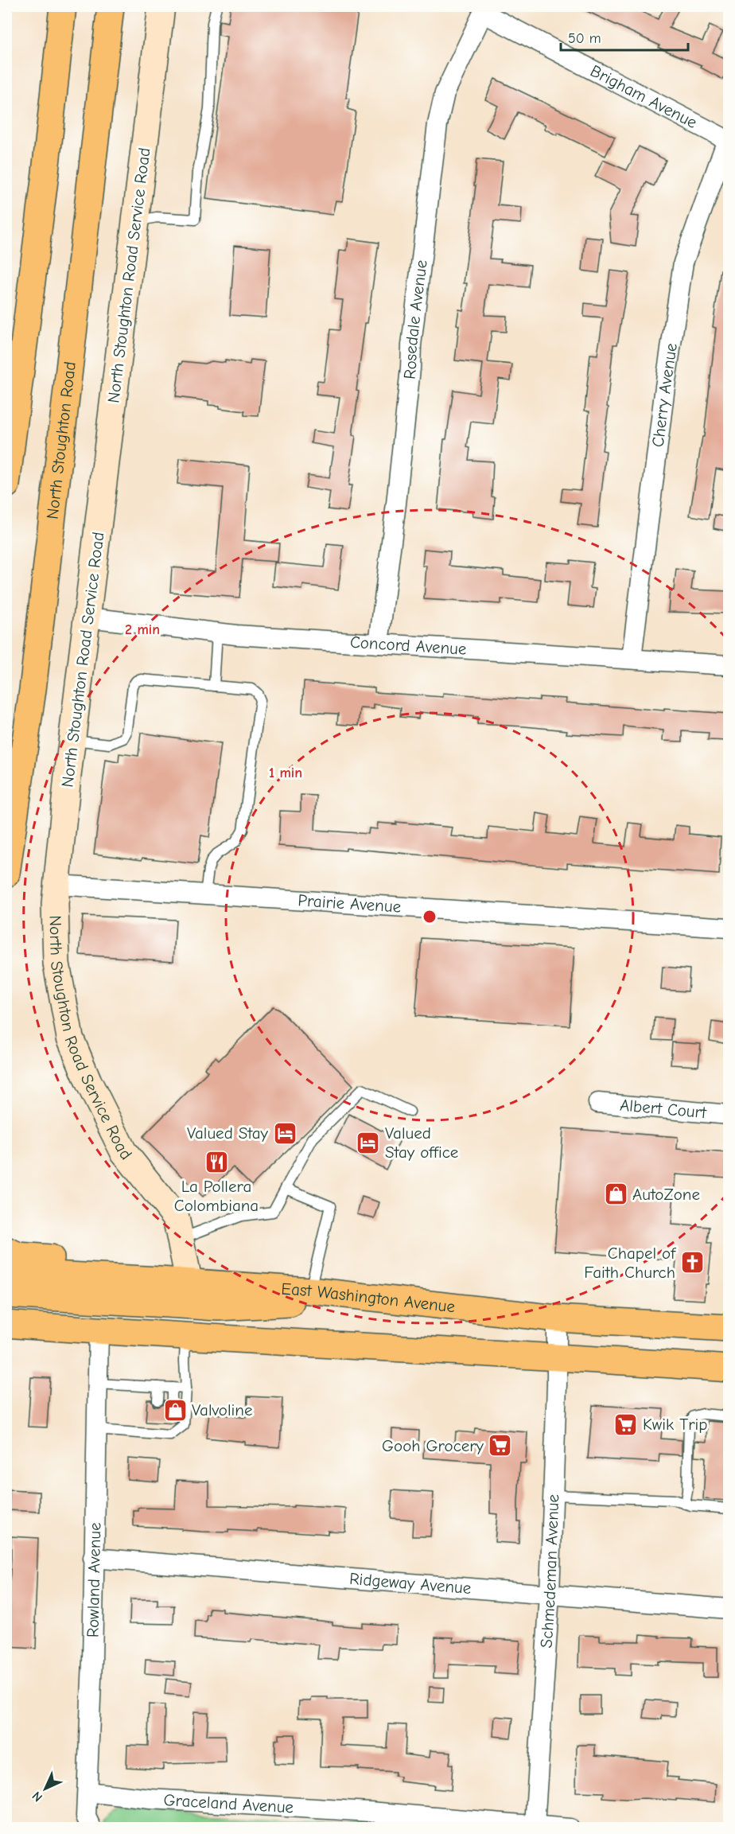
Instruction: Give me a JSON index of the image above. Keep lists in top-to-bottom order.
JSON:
{
  "streets": {
    "main road": ["North Stoughton Road", "East Washington Avenue"],
    "street": [
      "Brigham Avenue",
      "North Stoughton Road Service Road",
      "Rosedale Avenue",
      "Cherry Avenue",
      "Concord Avenue",
      "Prairie Avenue",
      "Albert Court",
      "Schmedeman Avenue",
      "Rowland Avenue",
      "Ridgeway Avenue",
      "Graceland Avenue"
    ]
  },
  "crossings": [
    ["Brigham Avenue", "Rosedale Avenue"],
    ["Brigham Avenue", "Cherry Avenue"],
    ["North Stoughton Road Service Road", "Concord Avenue"],
    ["North Stoughton Road Service Road", "Prairie Avenue"],
    ["North Stoughton Road Service Road", "East Washington Avenue"],
    ["Rosedale Avenue", "Concord Avenue"],
    ["Cherry Avenue", "Concord Avenue"],
    ["East Washington Avenue", "Schmedeman Avenue"],
    ["Schmedeman Avenue", "Ridgeway Avenue"],
    ["Schmedeman Avenue", "Graceland Avenue"],
    ["Rowland Avenue", "Ridgeway Avenue"],
    ["Rowland Avenue", "Graceland Avenue"]
  ],
  "places": {
    "hotel": ["Valued Stay", "Valued Stay office"],
    "restaurant": ["La Pollera Colombiana"],
    "shop": ["AutoZone", "Valvoline"],
    "church": ["Chapel of Faith Church"],
    "supermarket": ["Kwik Trip", "Gooh Grocery"]
  },
  "scale_bar": "50 m",
  "north": "bottom left",
  "rings": ["2 min", "1 min"]
}
